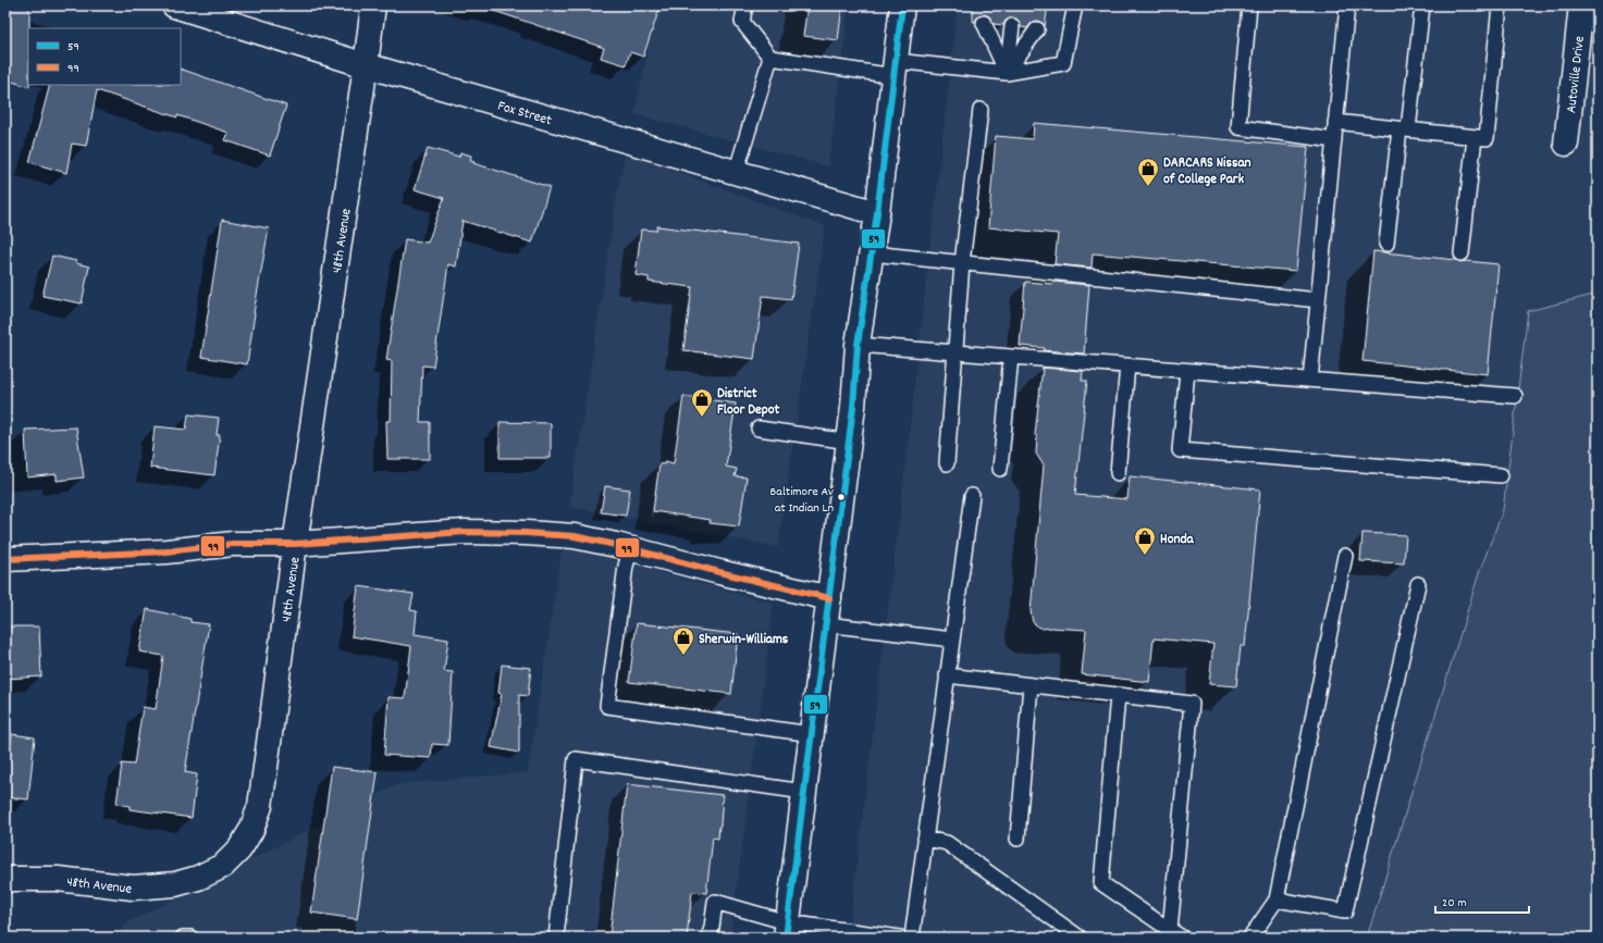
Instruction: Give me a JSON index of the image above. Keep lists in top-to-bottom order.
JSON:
{
  "streets": {
    "street": ["Autoville Drive", "Fox Street", "48th Avenue"]
  },
  "crossings": [
    ["Fox Street", "48th Avenue"]
  ],
  "places": {
    "shop": [
      "DARCARS Nissan of College Park",
      "District Floor Depot",
      "Honda",
      "Sherwin-Williams"
    ],
    "other": ["Baltimore Av at Indian Ln"]
  },
  "lines": ["transit line 59", "transit line 99"],
  "legend": ["59", "99"],
  "scale_bar": "20 m"
}
